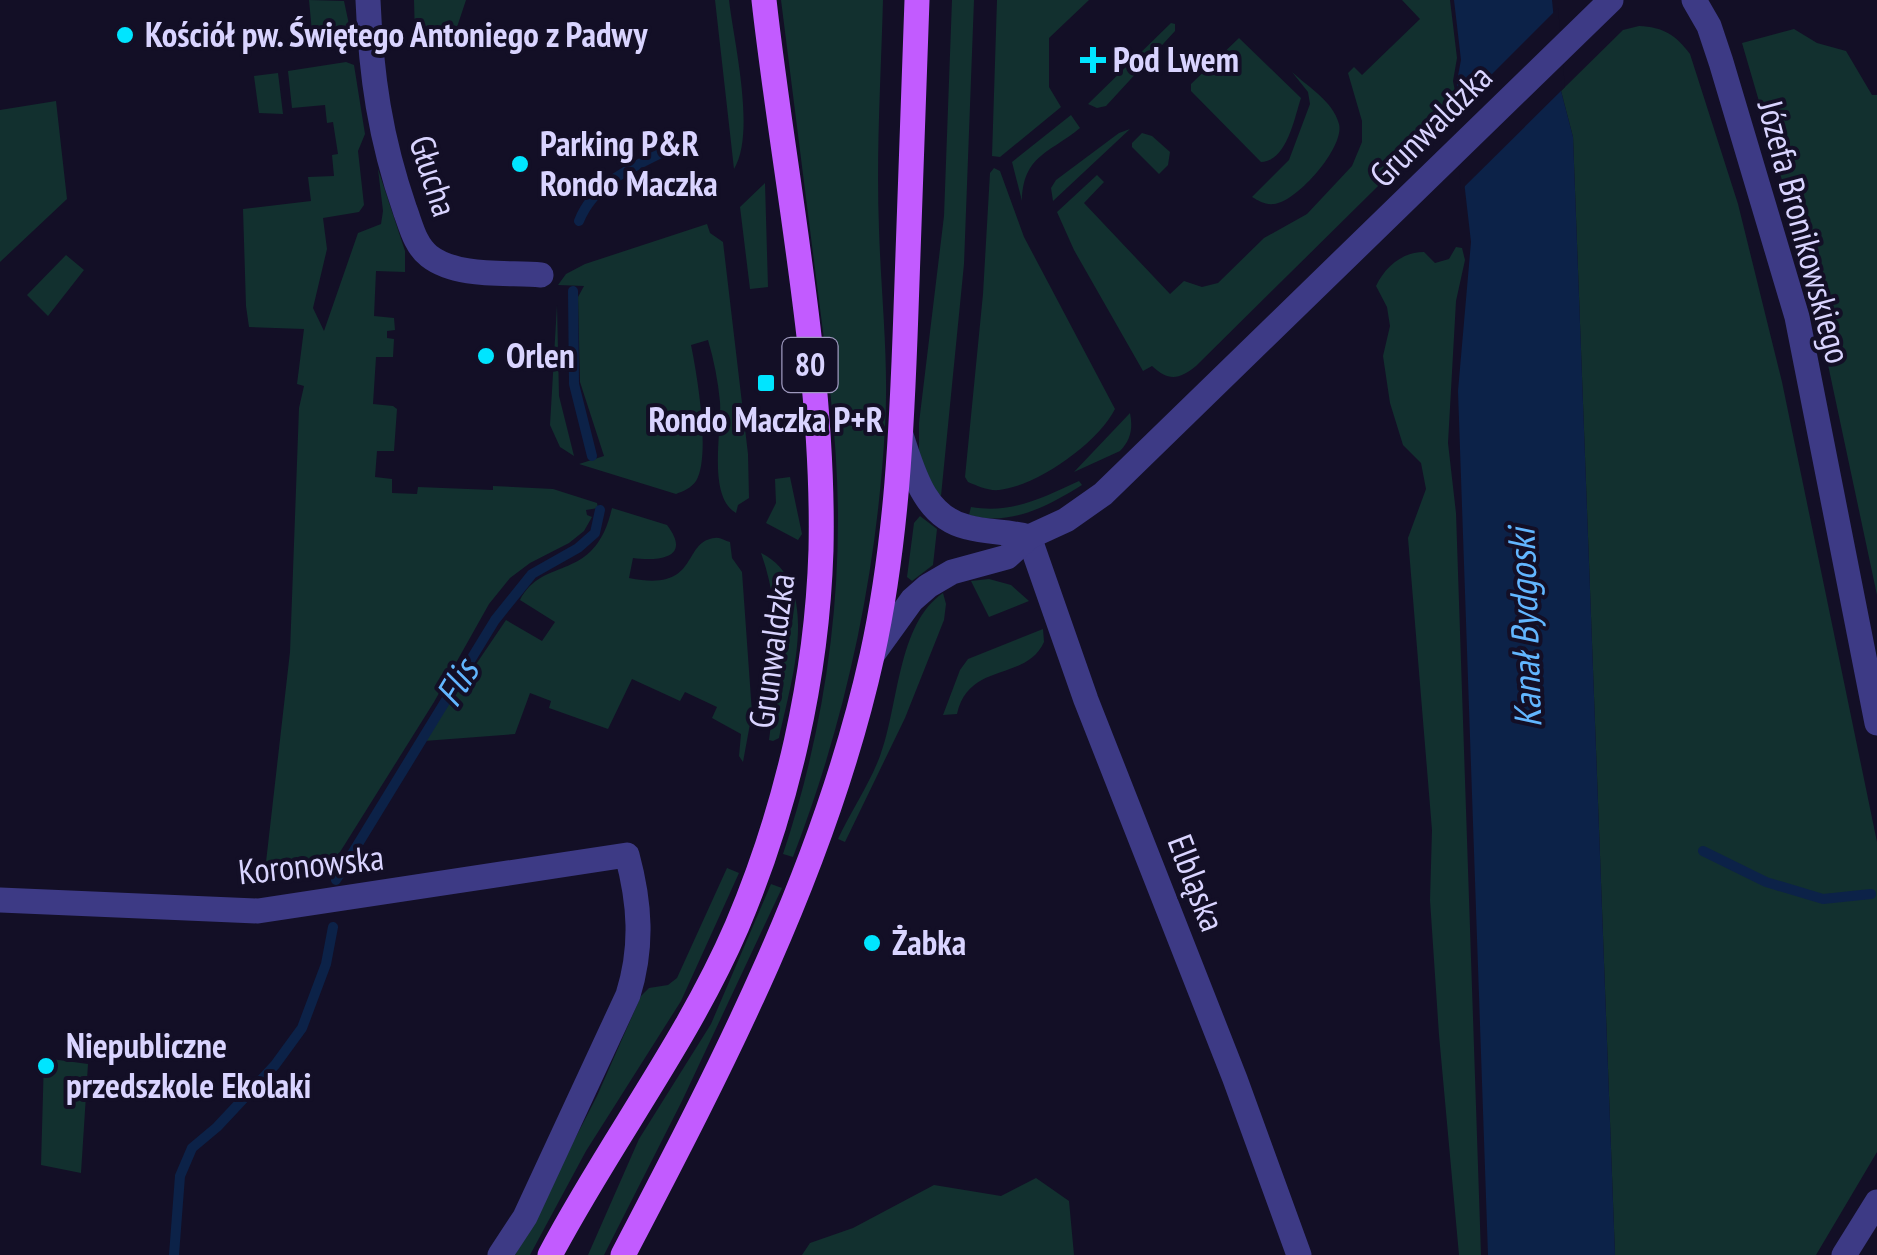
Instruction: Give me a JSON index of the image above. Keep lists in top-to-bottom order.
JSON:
{
  "streets": {
    "main road": ["Grunwaldzka", "80"],
    "street": [
      "Głucha",
      "Józefa Bronikowskiego",
      "Koronowska",
      "Elbląska"
    ]
  },
  "crossings": [
    ["Grunwaldzka", "Elbląska"]
  ],
  "water": ["Kanał Bydgoski", "Flis"],
  "places": {
    "other": [
      "Kościół pw. Świętego Antoniego z Padwy",
      "Parking P&R Rondo Maczka",
      "Orlen",
      "Żabka",
      "Niepubliczne przedszkole Ekolaki"
    ],
    "health": ["Pod Lwem"],
    "transit": ["Rondo Maczka P+R"]
  }
}
